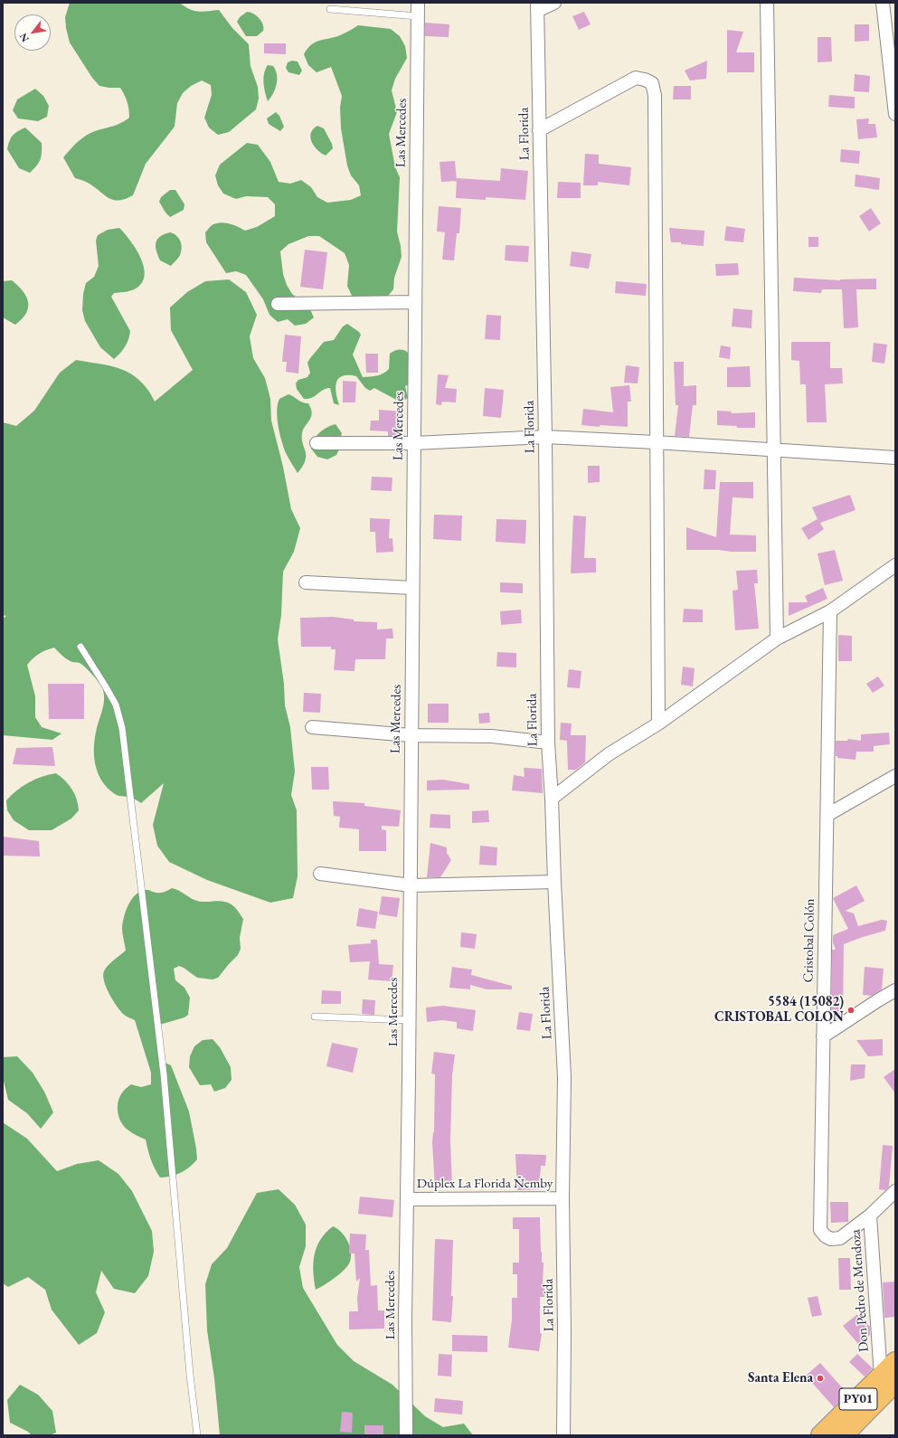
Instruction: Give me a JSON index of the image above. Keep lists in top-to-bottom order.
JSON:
{
  "streets": {
    "highway": ["PY01"],
    "street": [
      "Las Mercedes",
      "La Florida",
      "Cristobal Colón",
      "Dúplex La Florida Ñemby",
      "Don Pedro de Mendoza"
    ]
  },
  "crossings": [
    ["Las Mercedes", "Dúplex La Florida Ñemby"],
    ["La Florida", "Dúplex La Florida Ñemby"],
    ["Cristobal Colón", "Don Pedro de Mendoza"],
    ["Don Pedro de Mendoza", "PY01"]
  ],
  "places": ["5584 (15082) CRISTOBAL COLON", "Santa Elena"],
  "north": "bottom left"
}
